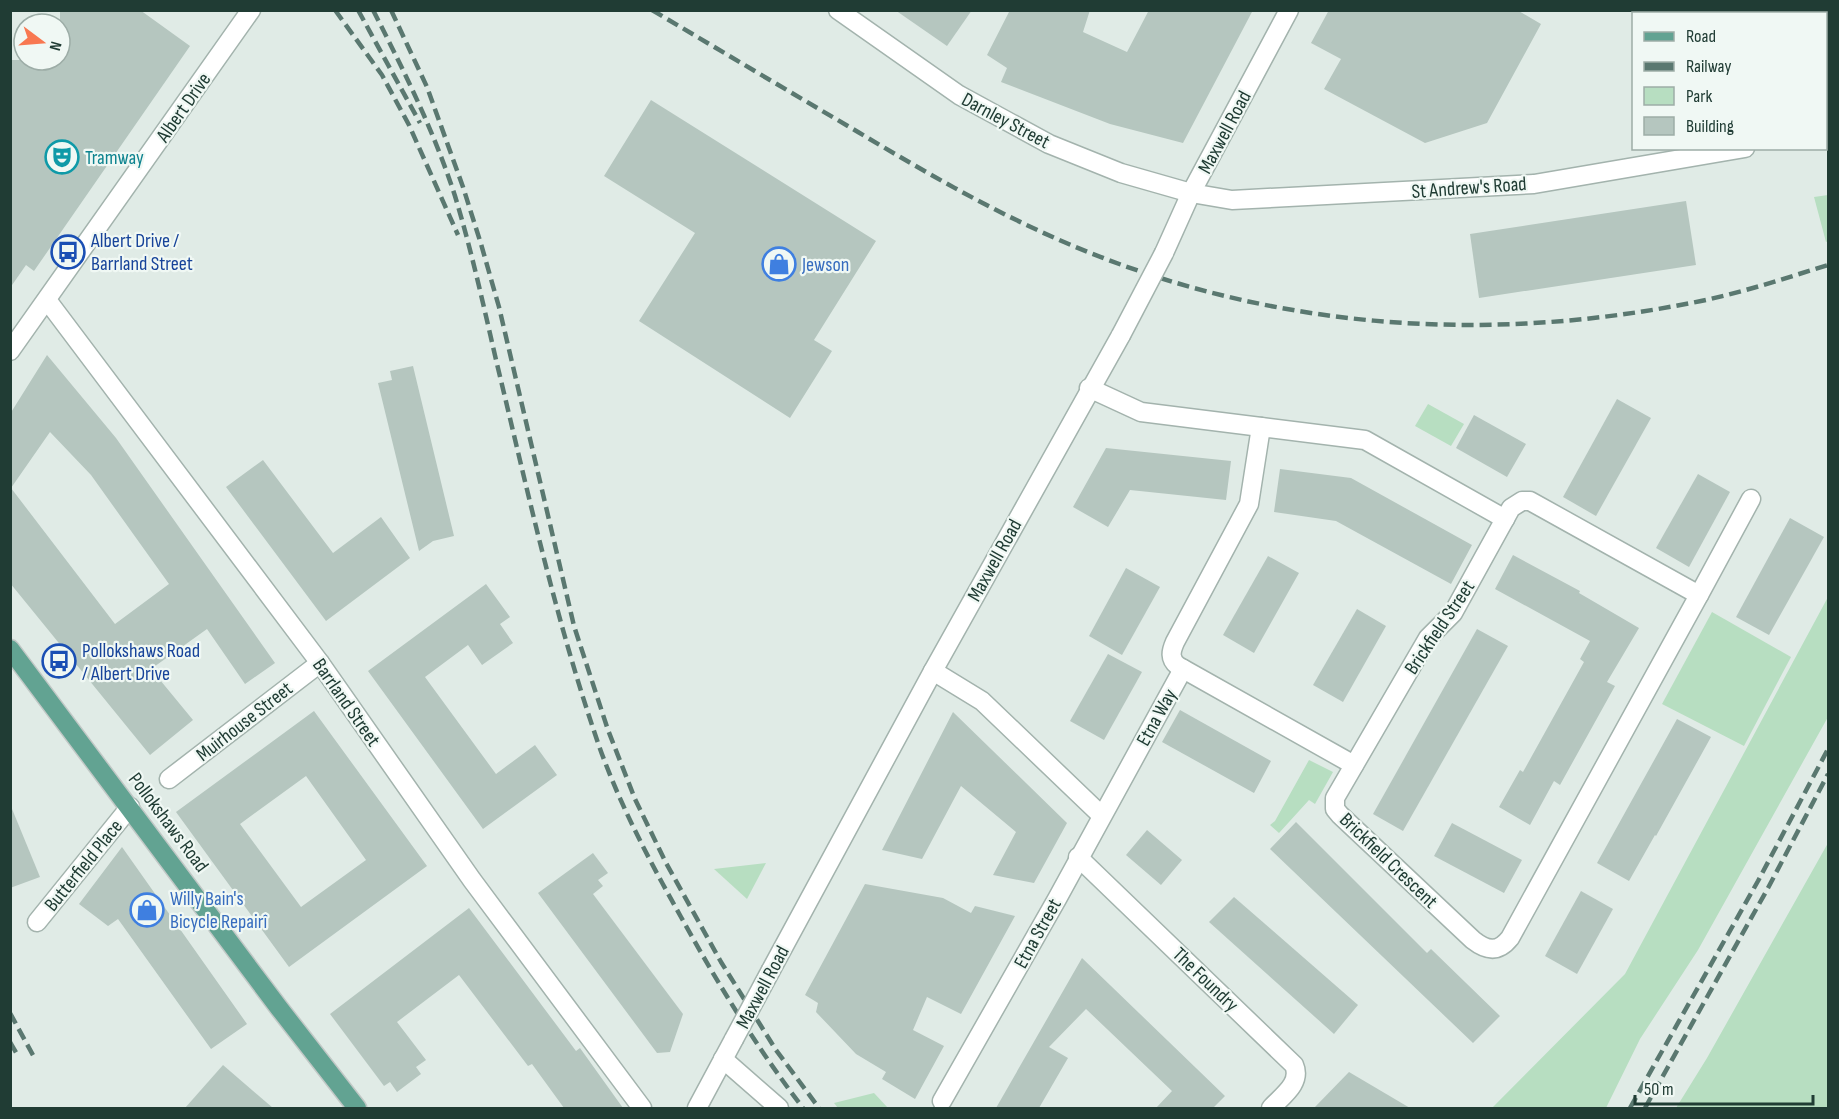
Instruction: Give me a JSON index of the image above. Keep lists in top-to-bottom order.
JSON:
{
  "streets": {
    "main road": ["Pollokshaws Road"],
    "street": [
      "Albert Drive",
      "Darnley Street",
      "Maxwell Road",
      "St Andrew's Road",
      "Brickfield Street",
      "Barrland Street",
      "Etna Way",
      "Muirhouse Street",
      "Brickfield Crescent",
      "Butterfield Place",
      "Etna Street",
      "The Foundry"
    ]
  },
  "crossings": [
    ["Albert Drive", "Barrland Street"],
    ["Darnley Street", "Maxwell Road"],
    ["Darnley Street", "St Andrew's Road"],
    ["Maxwell Road", "St Andrew's Road"],
    ["Brickfield Street", "Brickfield Crescent"],
    ["Barrland Street", "Muirhouse Street"],
    ["Etna Way", "Etna Street"],
    ["Pollokshaws Road", "Butterfield Place"],
    ["Etna Street", "The Foundry"]
  ],
  "places": {
    "theatre": ["Tramway"],
    "bus stop": ["Albert Drive / Barrland Street", "Pollokshaws Road / Albert Drive"],
    "shop": ["Jewson", "Willy Bain's Bicycle Repairî"]
  },
  "legend": [
    "Road",
    "Railway",
    "Park",
    "Building"
  ],
  "scale_bar": "50 m",
  "north": "right"
}
